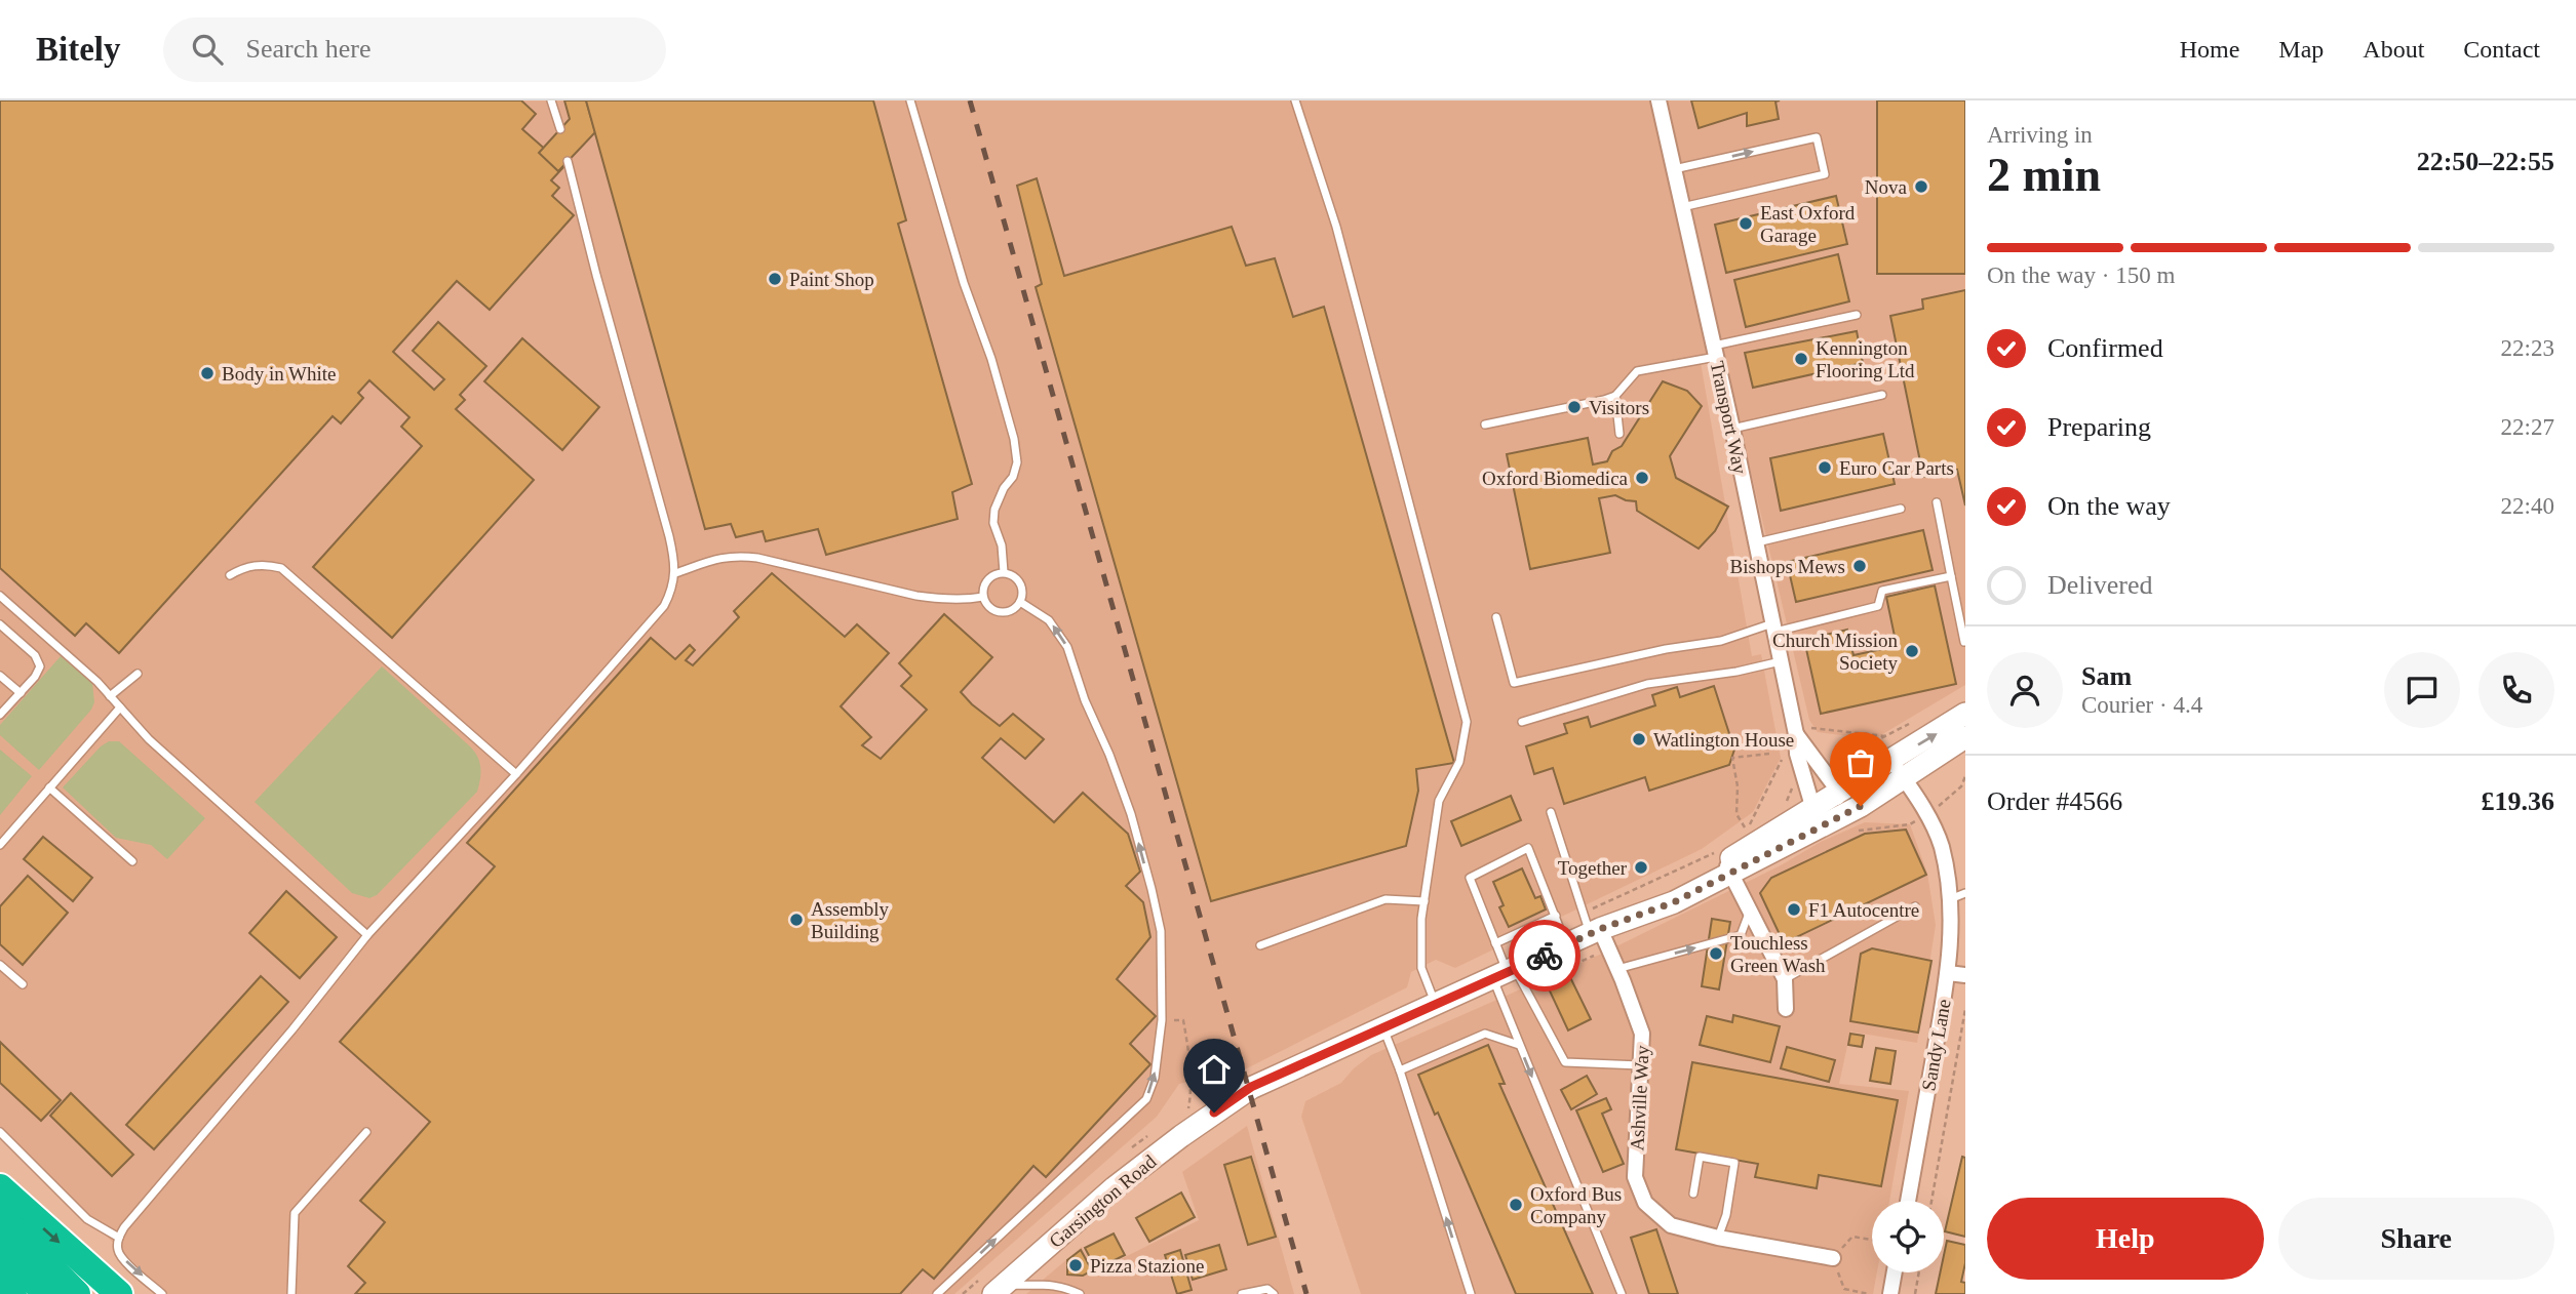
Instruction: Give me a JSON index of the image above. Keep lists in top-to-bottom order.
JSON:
{
  "streets": {
    "main road": ["Garsington Road"],
    "street": ["Transport Way", "Sandy Lane", "Ashville Way"]
  },
  "crossings": [
    ["Ashville Way", "Garsington Road"]
  ],
  "places": [
    "Nova",
    "East Oxford Garage",
    "Paint Shop",
    "Kennington Flooring Ltd",
    "Body in White",
    "Visitors",
    "Euro Car Parts",
    "Oxford Biomedica",
    "Bishops Mews",
    "Church Mission Society",
    "Watlington House",
    "Together",
    "F1 Autocentre",
    "Assembly Building",
    "Touchless Green Wash",
    "Oxford Bus Company",
    "Pizza Stazione"
  ],
  "page": {
    "header": "Bitely",
    "search": "Search here",
    "nav": [
      "Home",
      "Map",
      "About",
      "Contact"
    ],
    "heading": ["2 min", "Arriving in", "22:50–22:55"],
    "panel": [
      "Sam",
      "Courier · 4.4",
      "Order #4566",
      "£19.36"
    ],
    "bar": "On the way · 150 m",
    "list": [
      ["Confirmed", "22:23"],
      ["Preparing", "22:27"],
      ["On the way", "22:40"],
      "Delivered"
    ],
    "buttons": ["Help", "Share"]
  }
}
